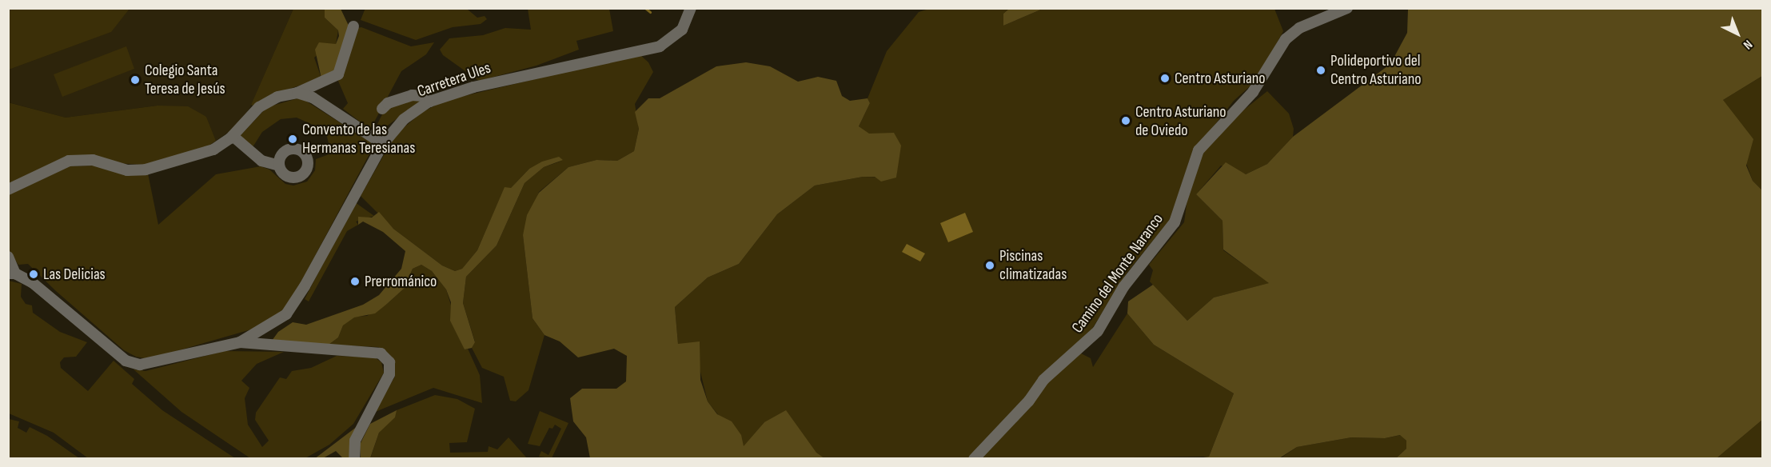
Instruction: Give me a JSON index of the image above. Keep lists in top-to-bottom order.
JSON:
{
  "streets": {
    "street": ["Carretera Ules", "Camino del Monte Naranco"]
  },
  "places": [
    "Polideportivo del Centro Asturiano",
    "Centro Asturiano",
    "Colegio Santa Teresa de Jesús",
    "Centro Asturiano de Oviedo",
    "Convento de las Hermanas Teresianas",
    "Piscinas climatizadas",
    "Las Delicias",
    "Prerrománico"
  ],
  "north": "bottom right"
}
